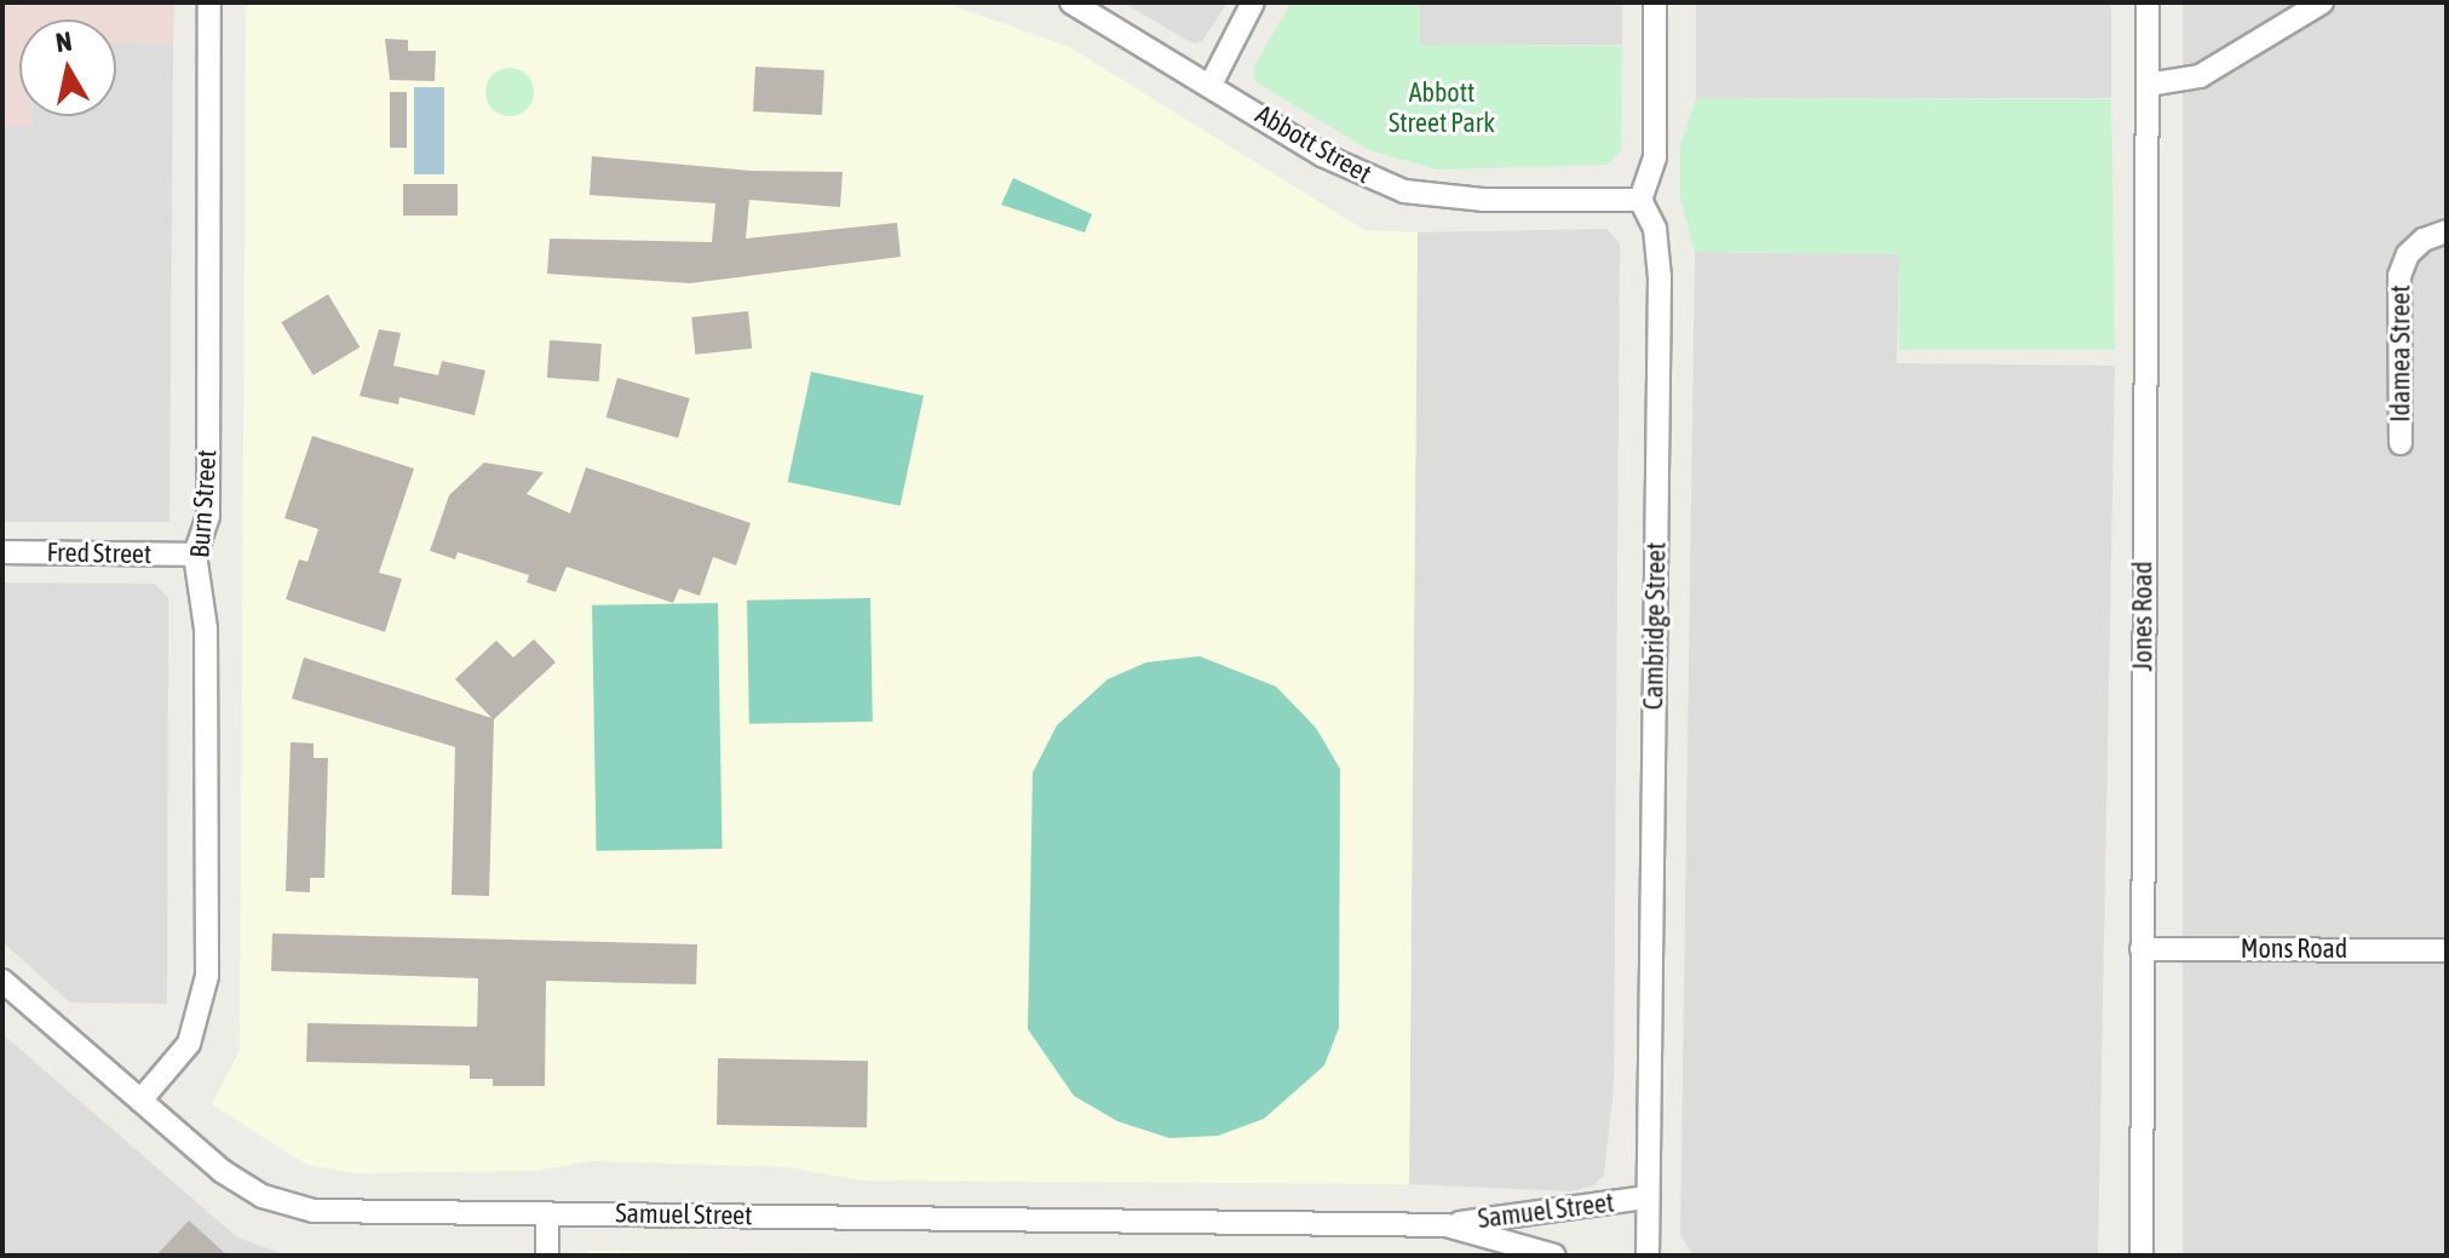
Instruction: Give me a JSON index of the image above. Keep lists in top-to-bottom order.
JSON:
{
  "streets": {
    "street": [
      "Abbott Street",
      "Idamea Street",
      "Burn Street",
      "Fred Street",
      "Jones Road",
      "Cambridge Street",
      "Mons Road",
      "Samuel Street"
    ]
  },
  "crossings": [
    ["Abbott Street", "Cambridge Street"],
    ["Burn Street", "Fred Street"],
    ["Burn Street", "Samuel Street"],
    ["Jones Road", "Mons Road"],
    ["Cambridge Street", "Samuel Street"]
  ],
  "parks": ["Abbott Street Park"],
  "north": "top"
}
